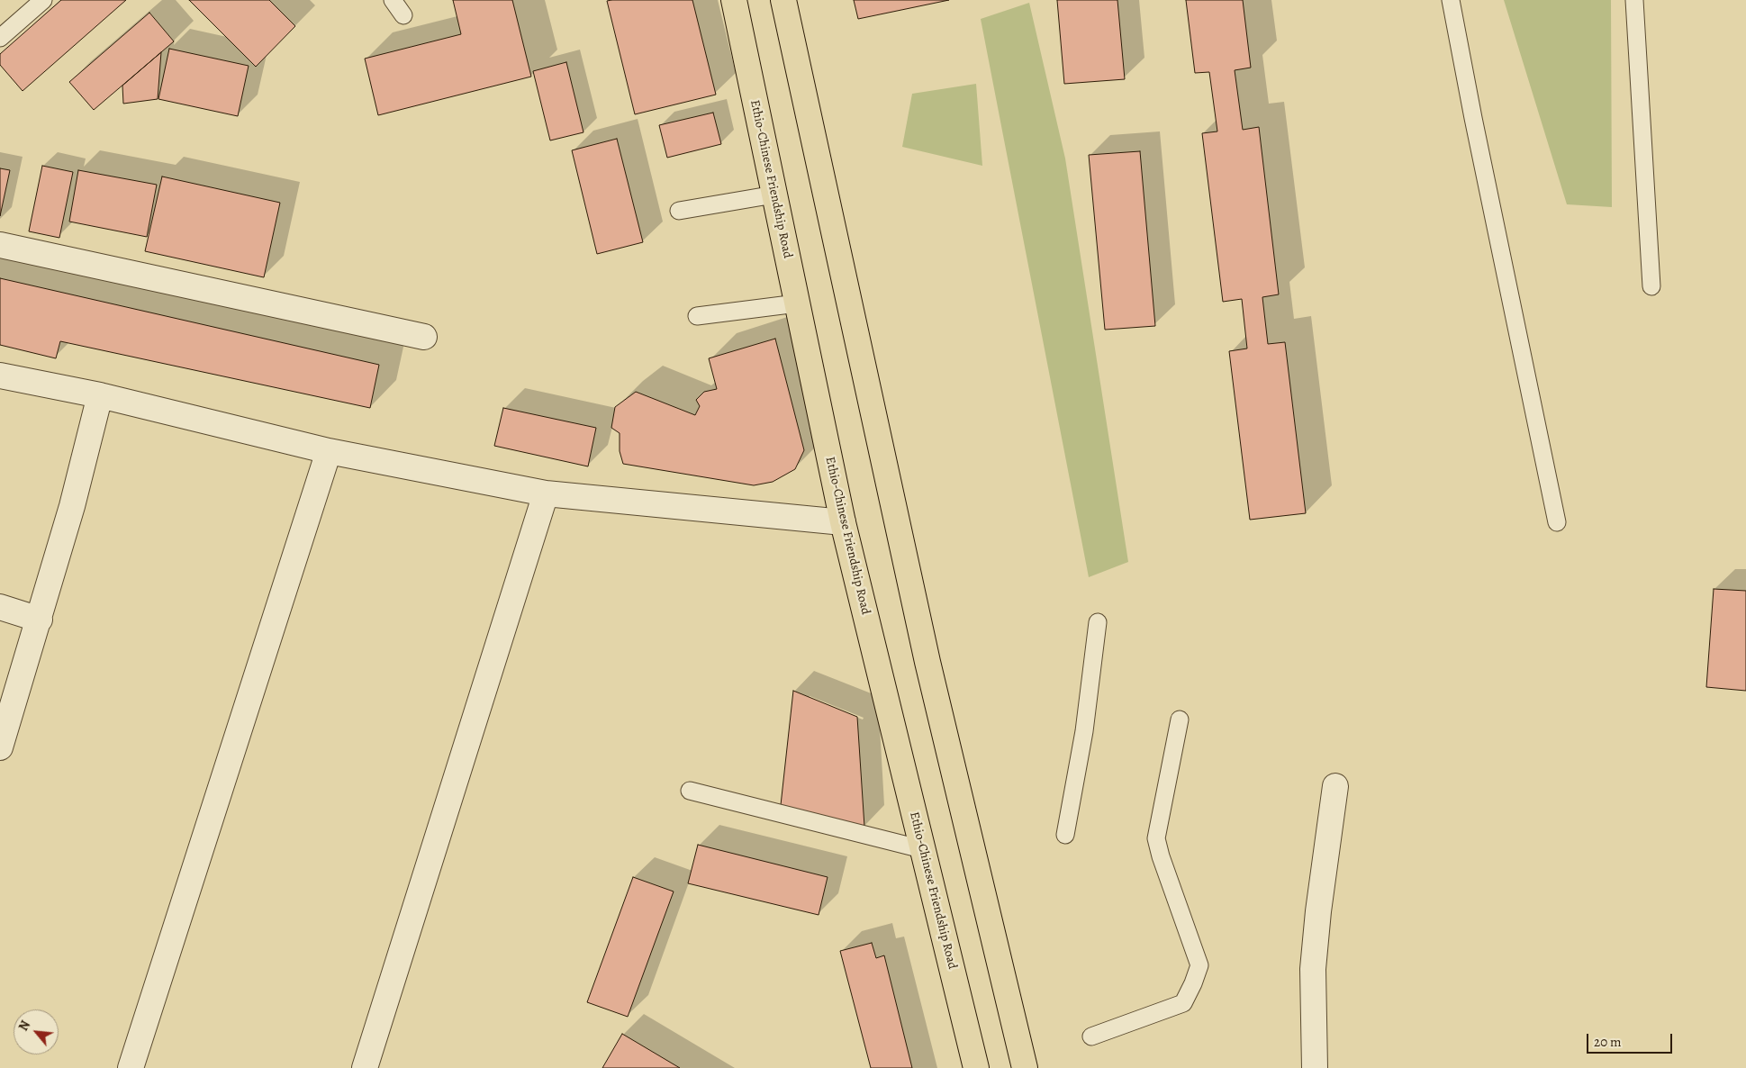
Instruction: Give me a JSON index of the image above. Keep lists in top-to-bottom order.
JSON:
{
  "streets": {
    "main road": ["Ethio-Chinese Friendship Road"]
  },
  "scale_bar": "20 m",
  "north": "top left"
}
